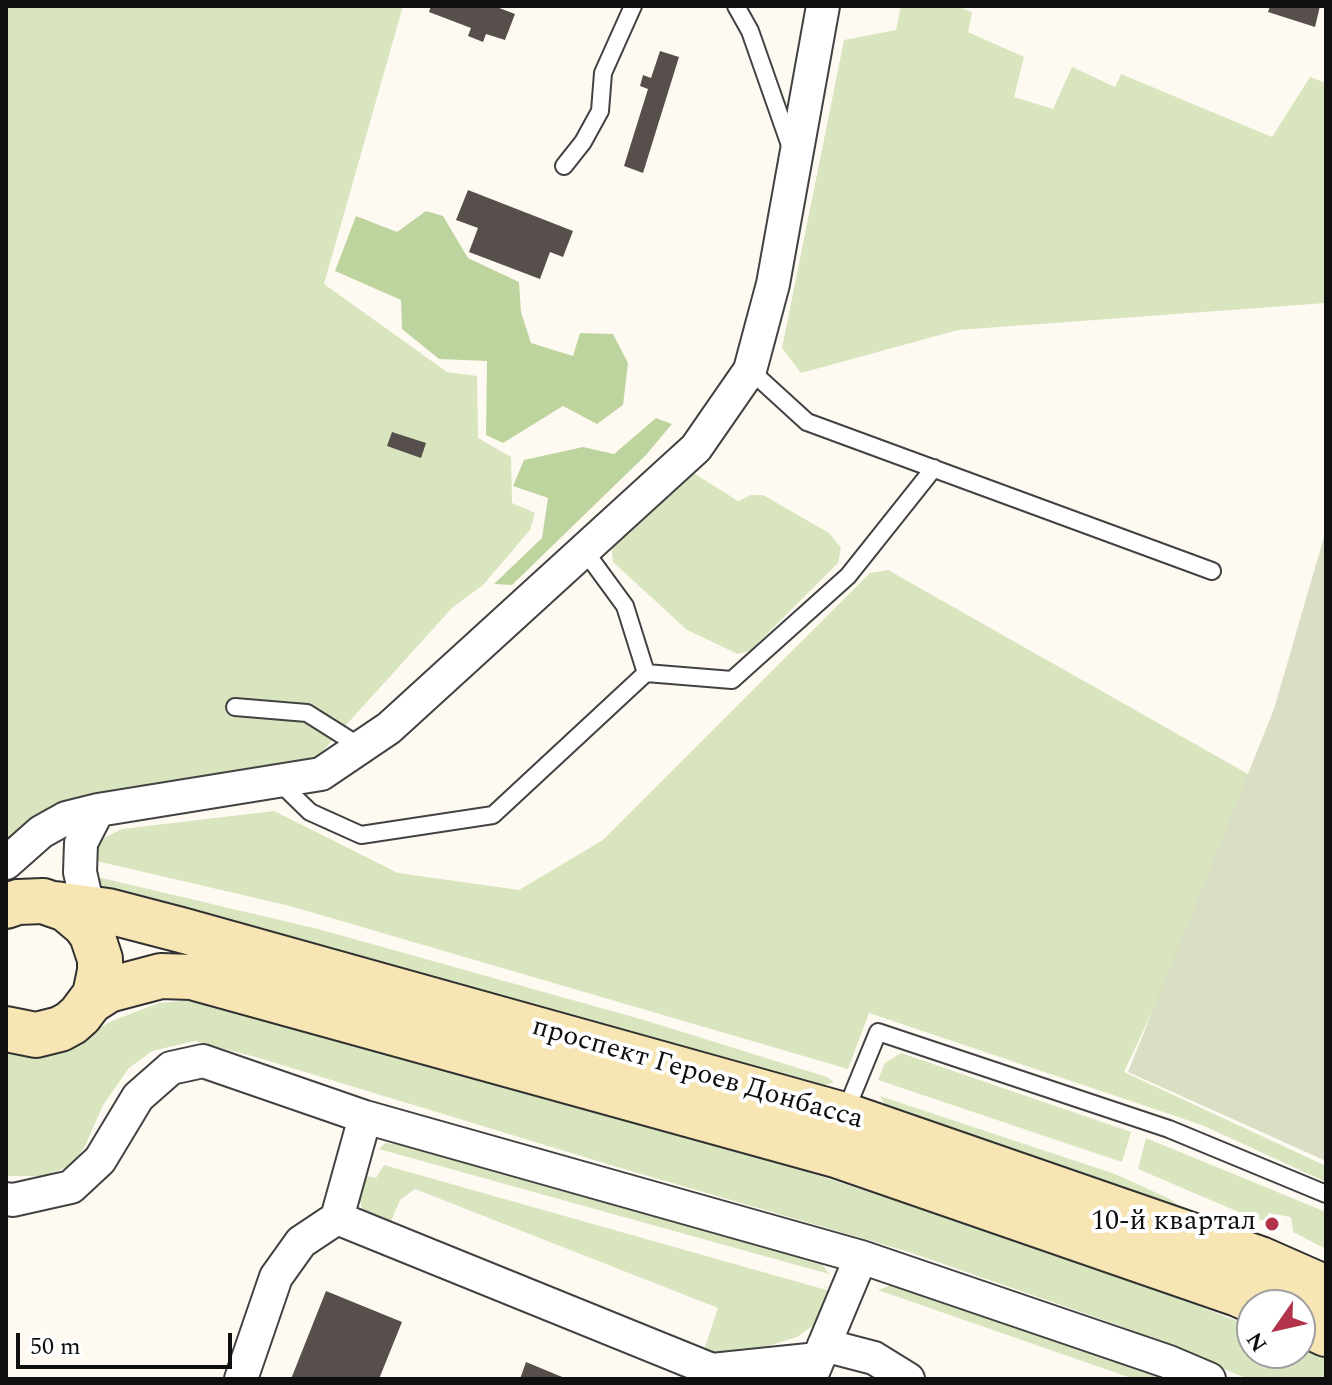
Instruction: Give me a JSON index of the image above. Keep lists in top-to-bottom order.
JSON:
{
  "streets": {
    "street": ["проспект Героев Донбасса"]
  },
  "places": ["10-й квартал"],
  "scale_bar": "50 m",
  "north": "bottom left"
}
